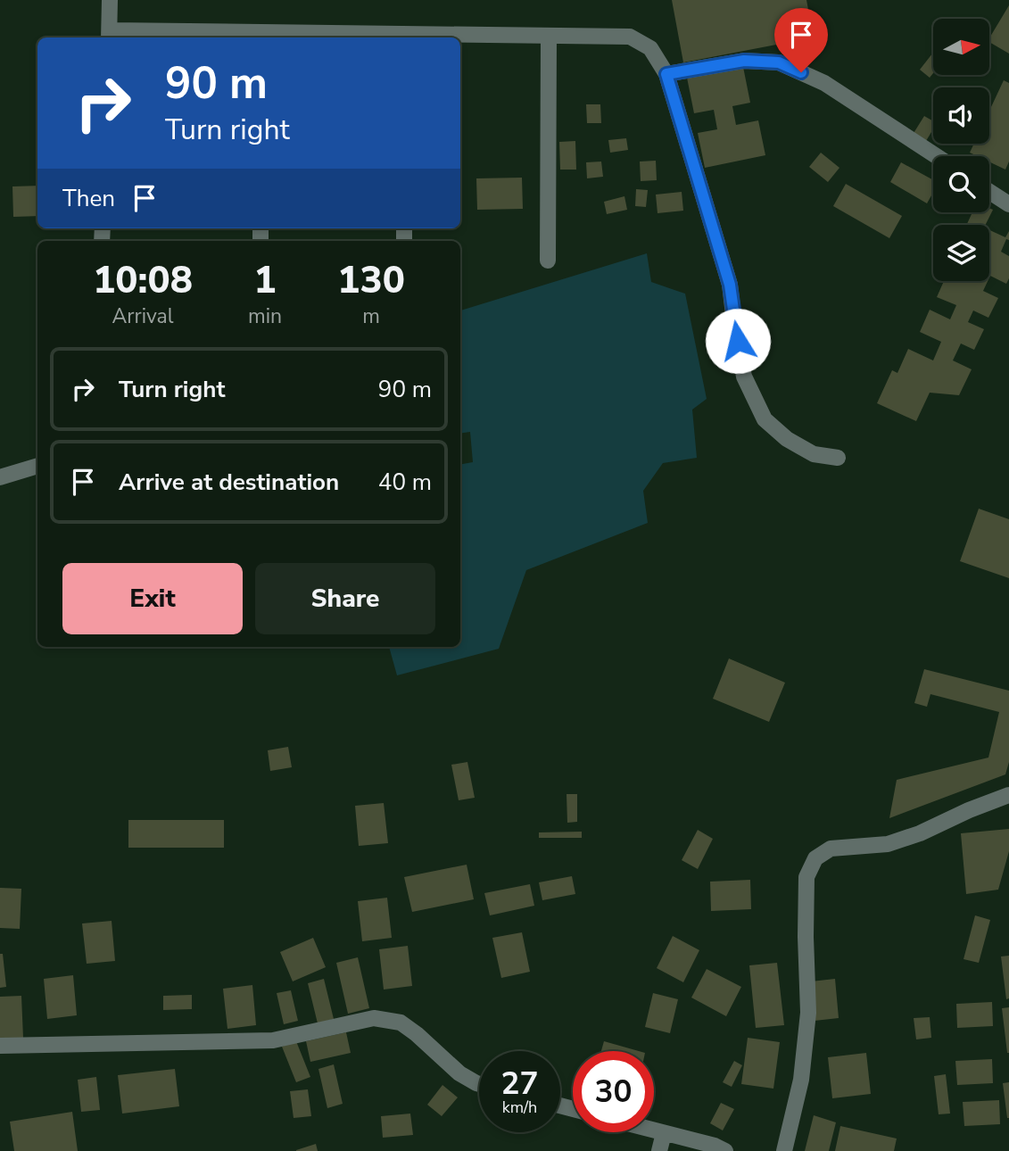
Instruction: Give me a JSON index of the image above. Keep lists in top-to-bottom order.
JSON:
{
  "north": "right",
  "page": {
    "turn": ["90 m", "Turn right"],
    "then": "Then",
    "eta": [
      "10:08",
      "Arrival",
      "1",
      "min",
      "130",
      "m"
    ],
    "list": [
      {
        "name": "Turn right",
        "value": "90 m"
      },
      {
        "name": "Arrive at destination",
        "value": "40 m"
      }
    ],
    "buttons": ["Exit", "Share"],
    "speed": "27 km/h",
    "limit": "30"
  }
}
